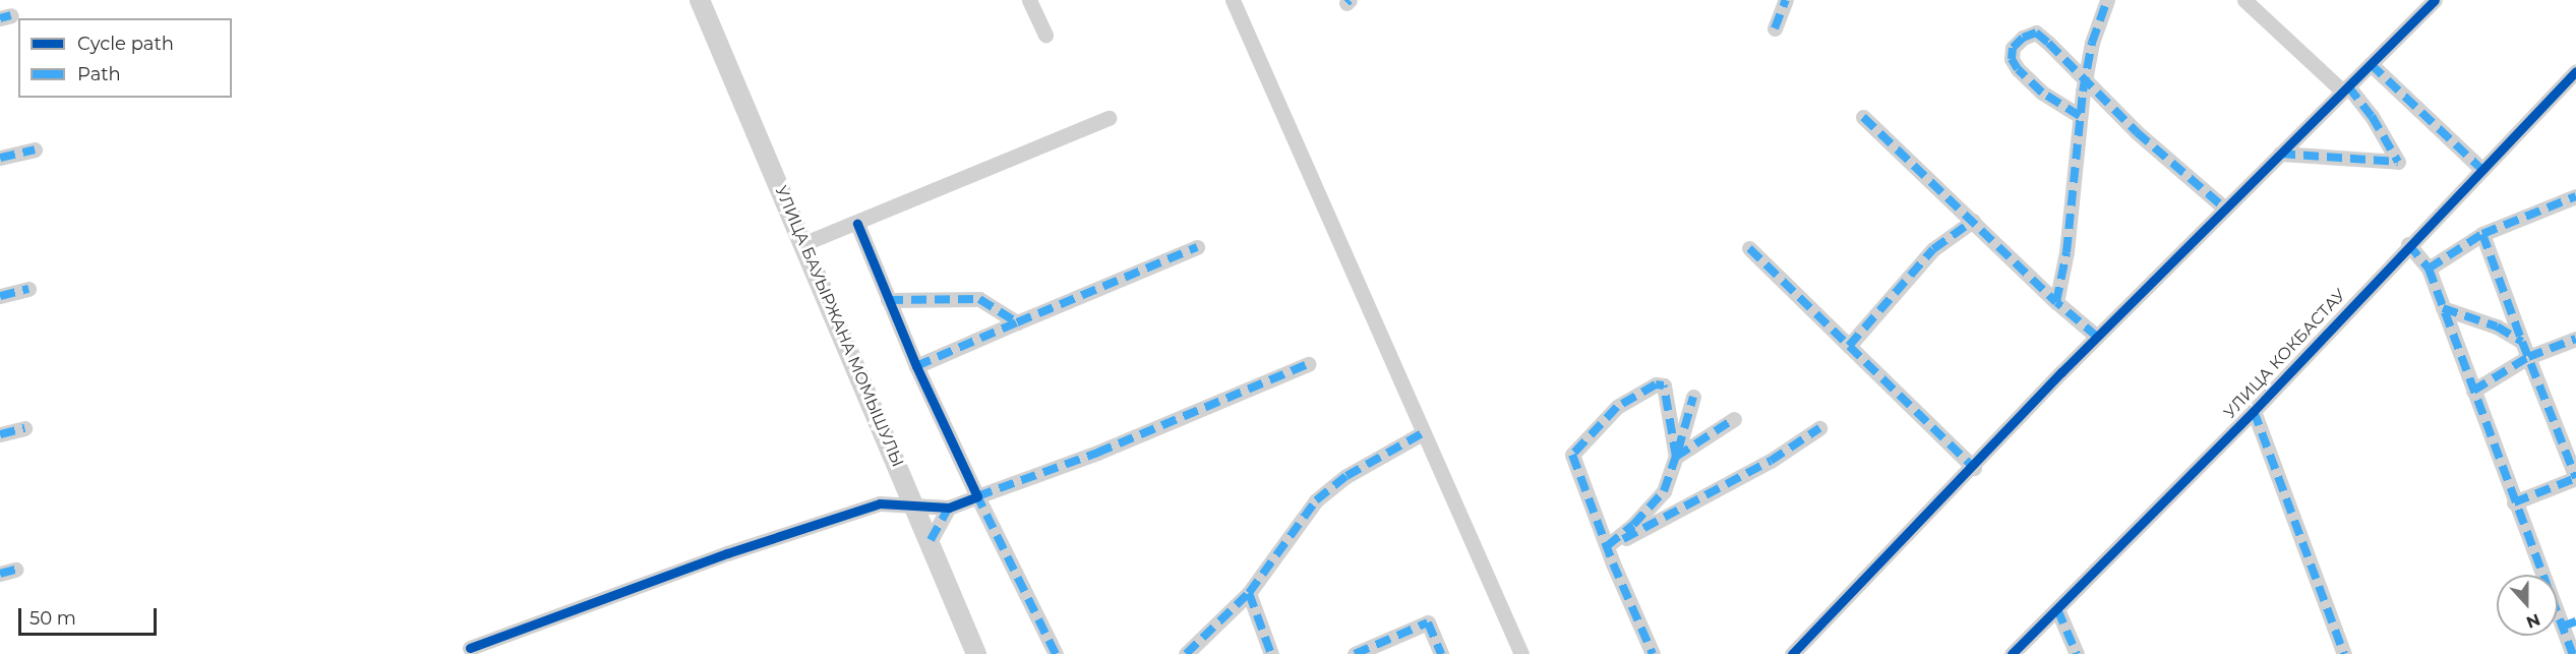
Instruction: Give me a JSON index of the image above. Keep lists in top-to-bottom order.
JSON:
{
  "streets": {
    "street": ["УЛИЦА БАУЫРЖАНА МОМЫШУЛЫ", "УЛИЦА КОКБАСТАУ"]
  },
  "legend": ["Cycle path", "Path"],
  "scale_bar": "50 m",
  "north": "bottom"
}
